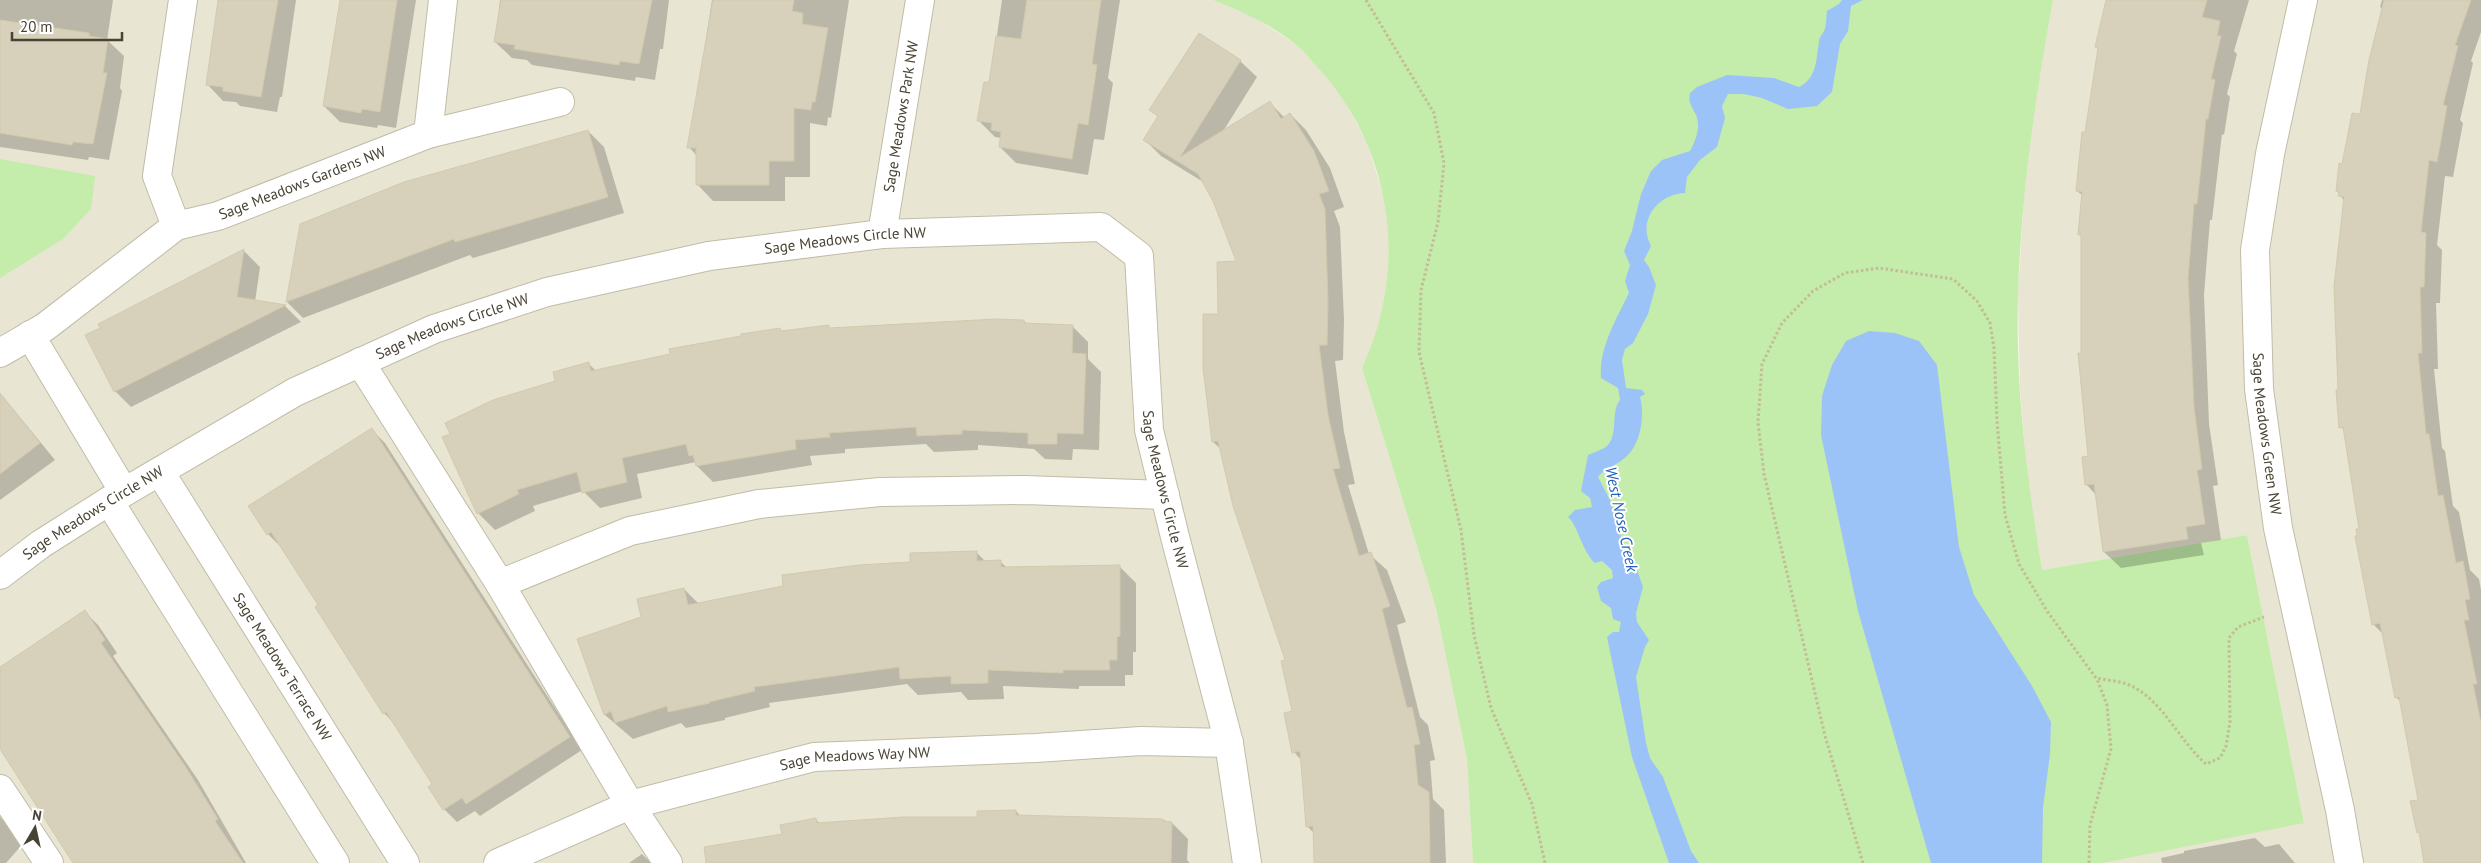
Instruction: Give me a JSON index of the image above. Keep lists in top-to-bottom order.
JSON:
{
  "streets": {
    "street": [
      "Sage Meadows Park NW",
      "Sage Meadows Gardens NW",
      "Sage Meadows Circle NW",
      "Sage Meadows Green NW",
      "Sage Meadows Terrace NW",
      "Sage Meadows Way NW"
    ]
  },
  "crossings": [
    ["Sage Meadows Park NW", "Sage Meadows Circle NW"],
    ["Sage Meadows Circle NW", "Sage Meadows Terrace NW"],
    ["Sage Meadows Circle NW", "Sage Meadows Way NW"]
  ],
  "water": ["West Nose Creek"],
  "scale_bar": "20 m",
  "north": "top"
}
